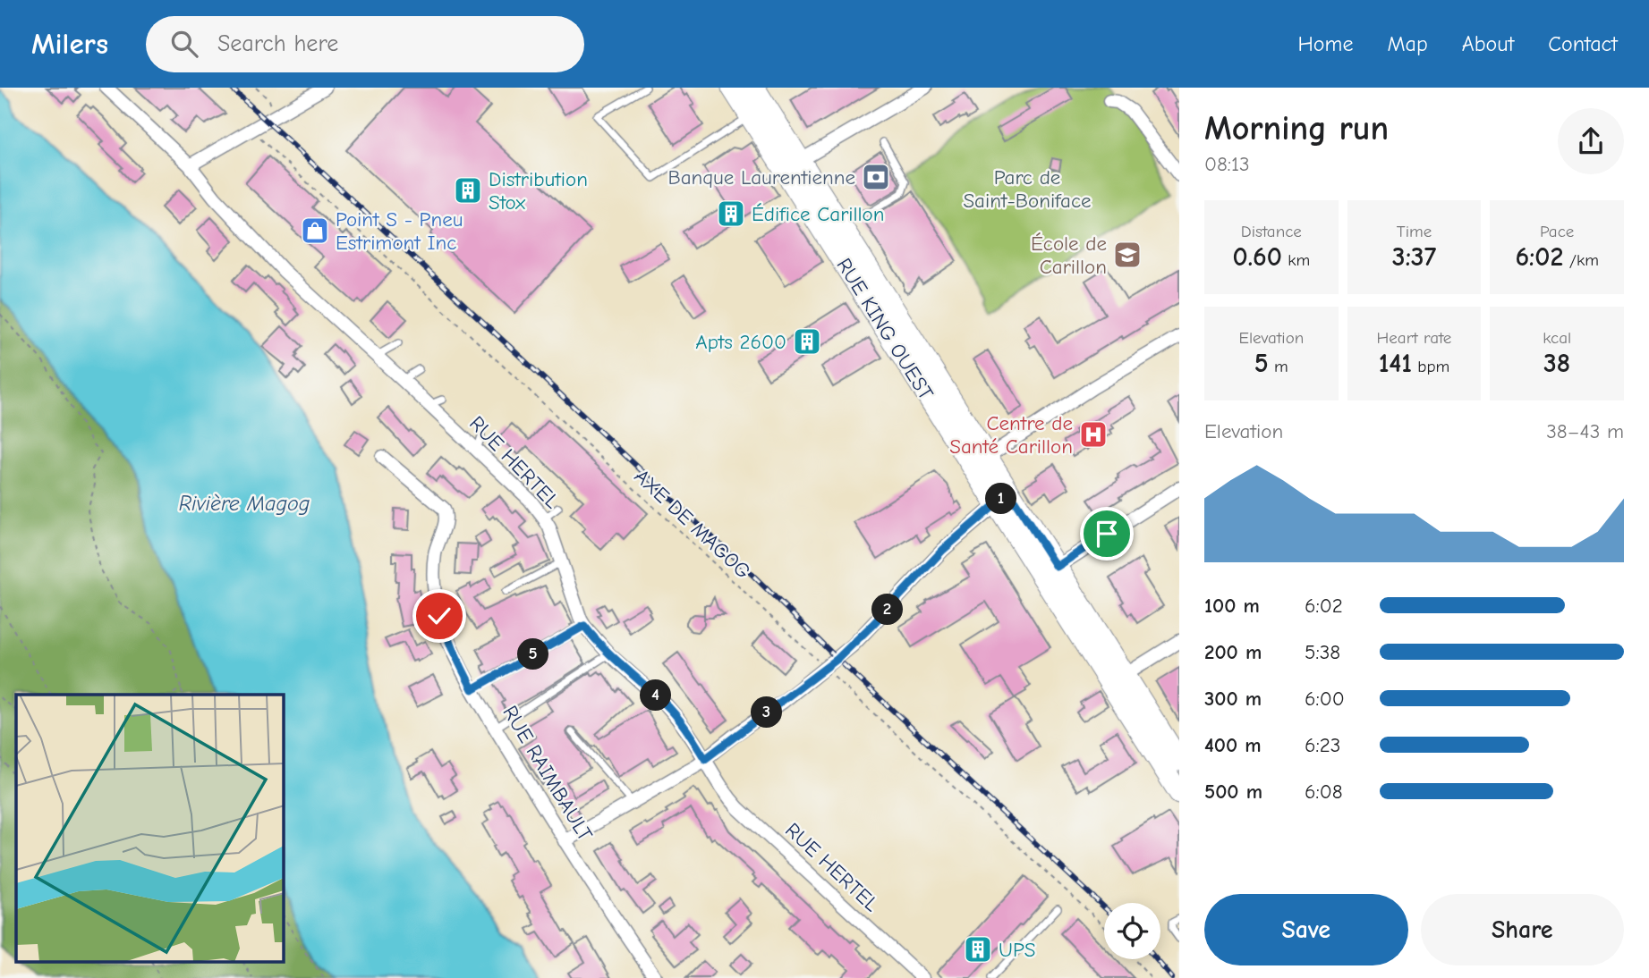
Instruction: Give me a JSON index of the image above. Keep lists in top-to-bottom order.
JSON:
{
  "streets": {
    "main road": ["RUE KING OUEST"],
    "street": ["RUE HERTEL", "RUE RAIMBAULT"],
    "path": ["AXE DE MAGOG"]
  },
  "water": ["Rivière Magog"],
  "parks": ["Parc de Saint-Boniface"],
  "places": {
    "bank": ["Banque Laurentienne"],
    "building": [
      "Distribution Stox",
      "Édifice Carillon",
      "Apts 2600",
      "UPS"
    ],
    "shop": ["Point S - Pneu Estrimont Inc"],
    "school or university": ["École de Carillon"],
    "hospital": ["Centre de Santé Carillon"]
  },
  "page": {
    "header": "Milers",
    "search": "Search here",
    "nav": [
      "Home",
      "Map",
      "About",
      "Contact"
    ],
    "heading": ["Morning run", "08:13"],
    "stats": [
      ["Distance", "0.60 km"],
      ["Time", "3:37"],
      ["Pace", "6:02 /km"],
      ["Elevation", "5 m"],
      ["Heart rate", "141 bpm"],
      ["kcal", "38"]
    ],
    "chart": ["Elevation", "38–43 m"],
    "pins": [
      "1",
      "2",
      "5",
      "4",
      "3"
    ],
    "list": [
      {
        "name": "100 m",
        "note": "6:02"
      },
      {
        "name": "200 m",
        "note": "5:38"
      },
      {
        "name": "300 m",
        "note": "6:00"
      },
      {
        "name": "400 m",
        "note": "6:23"
      },
      {
        "name": "500 m",
        "note": "6:08"
      }
    ],
    "buttons": ["Save", "Share"]
  }
}
